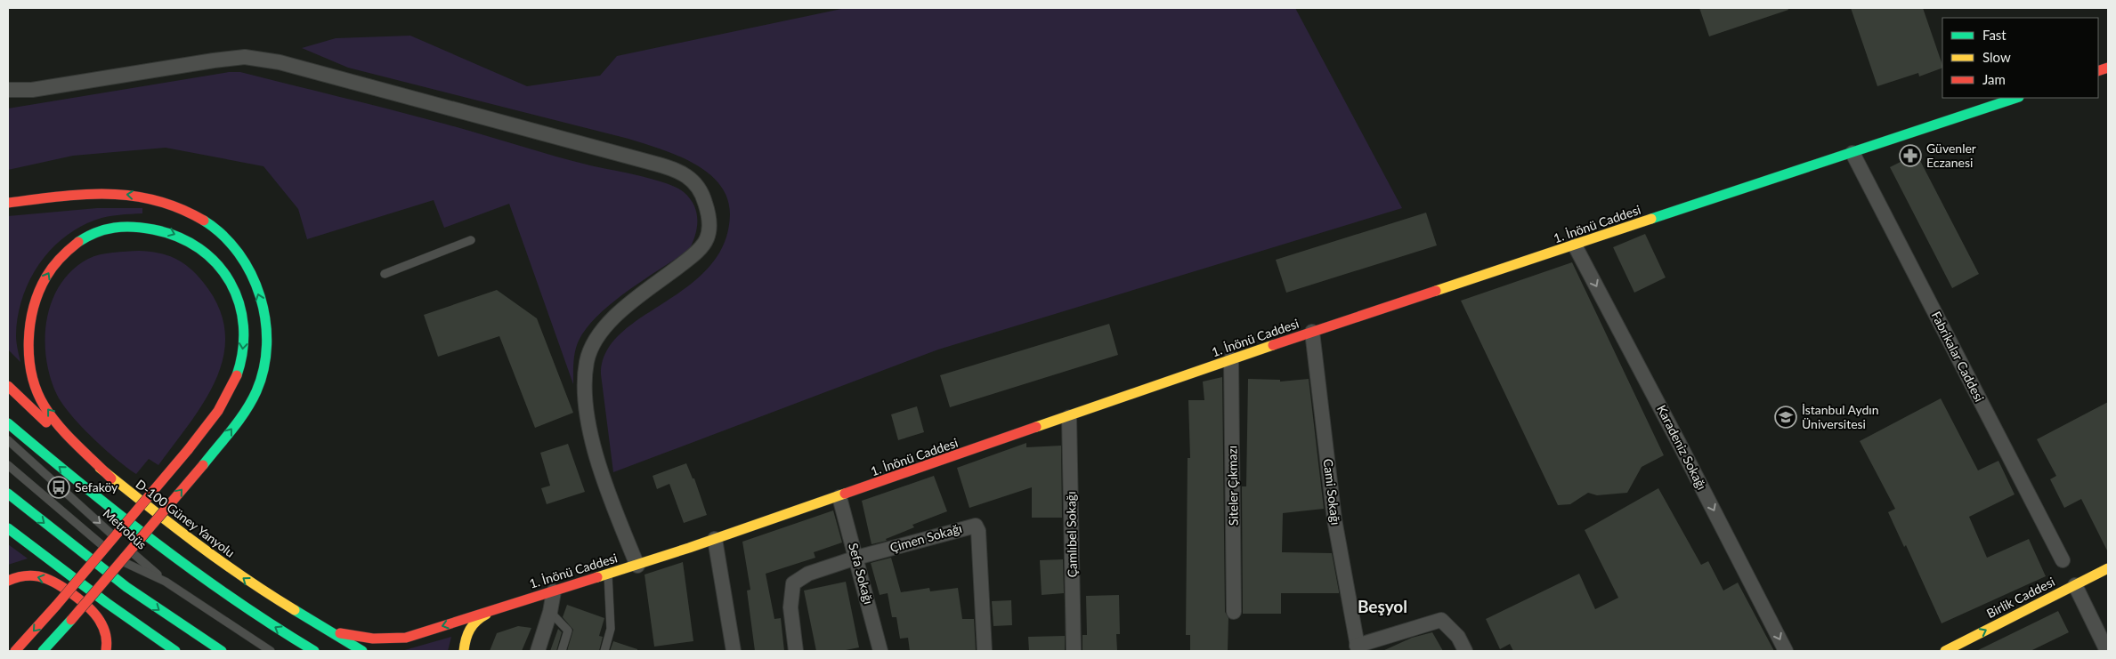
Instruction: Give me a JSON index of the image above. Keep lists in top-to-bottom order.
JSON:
{
  "streets": {
    "main road": ["1. İnönü Caddesi", "D-100 Güney Yanyolu", "Birlik Caddesi"],
    "street": [
      "Fabrikalar Caddesi",
      "Karadeniz Sokağı",
      "Siteler Çıkmazı",
      "Cami Sokağı",
      "Çamlıbel Sokağı",
      "Çimen Sokağı",
      "Sefa Sokağı"
    ],
    "lane": ["Metrobüs"]
  },
  "crossings": [
    ["1. İnönü Caddesi", "Fabrikalar Caddesi"],
    ["1. İnönü Caddesi", "Karadeniz Sokağı"],
    ["1. İnönü Caddesi", "Siteler Çıkmazı"],
    ["1. İnönü Caddesi", "Cami Sokağı"],
    ["1. İnönü Caddesi", "Çamlıbel Sokağı"],
    ["1. İnönü Caddesi", "Sefa Sokağı"],
    ["Çimen Sokağı", "Sefa Sokağı"]
  ],
  "one_way": ["Karadeniz Sokağı", "Birlik Caddesi"],
  "districts": ["Beşyol"],
  "places": {
    "pharmacy": ["Güvenler Eczanesi"],
    "school or university": ["İstanbul Aydın Üniversitesi"],
    "bus stop": ["Sefaköy"]
  },
  "legend": ["Fast", "Slow", "Jam"]
}
